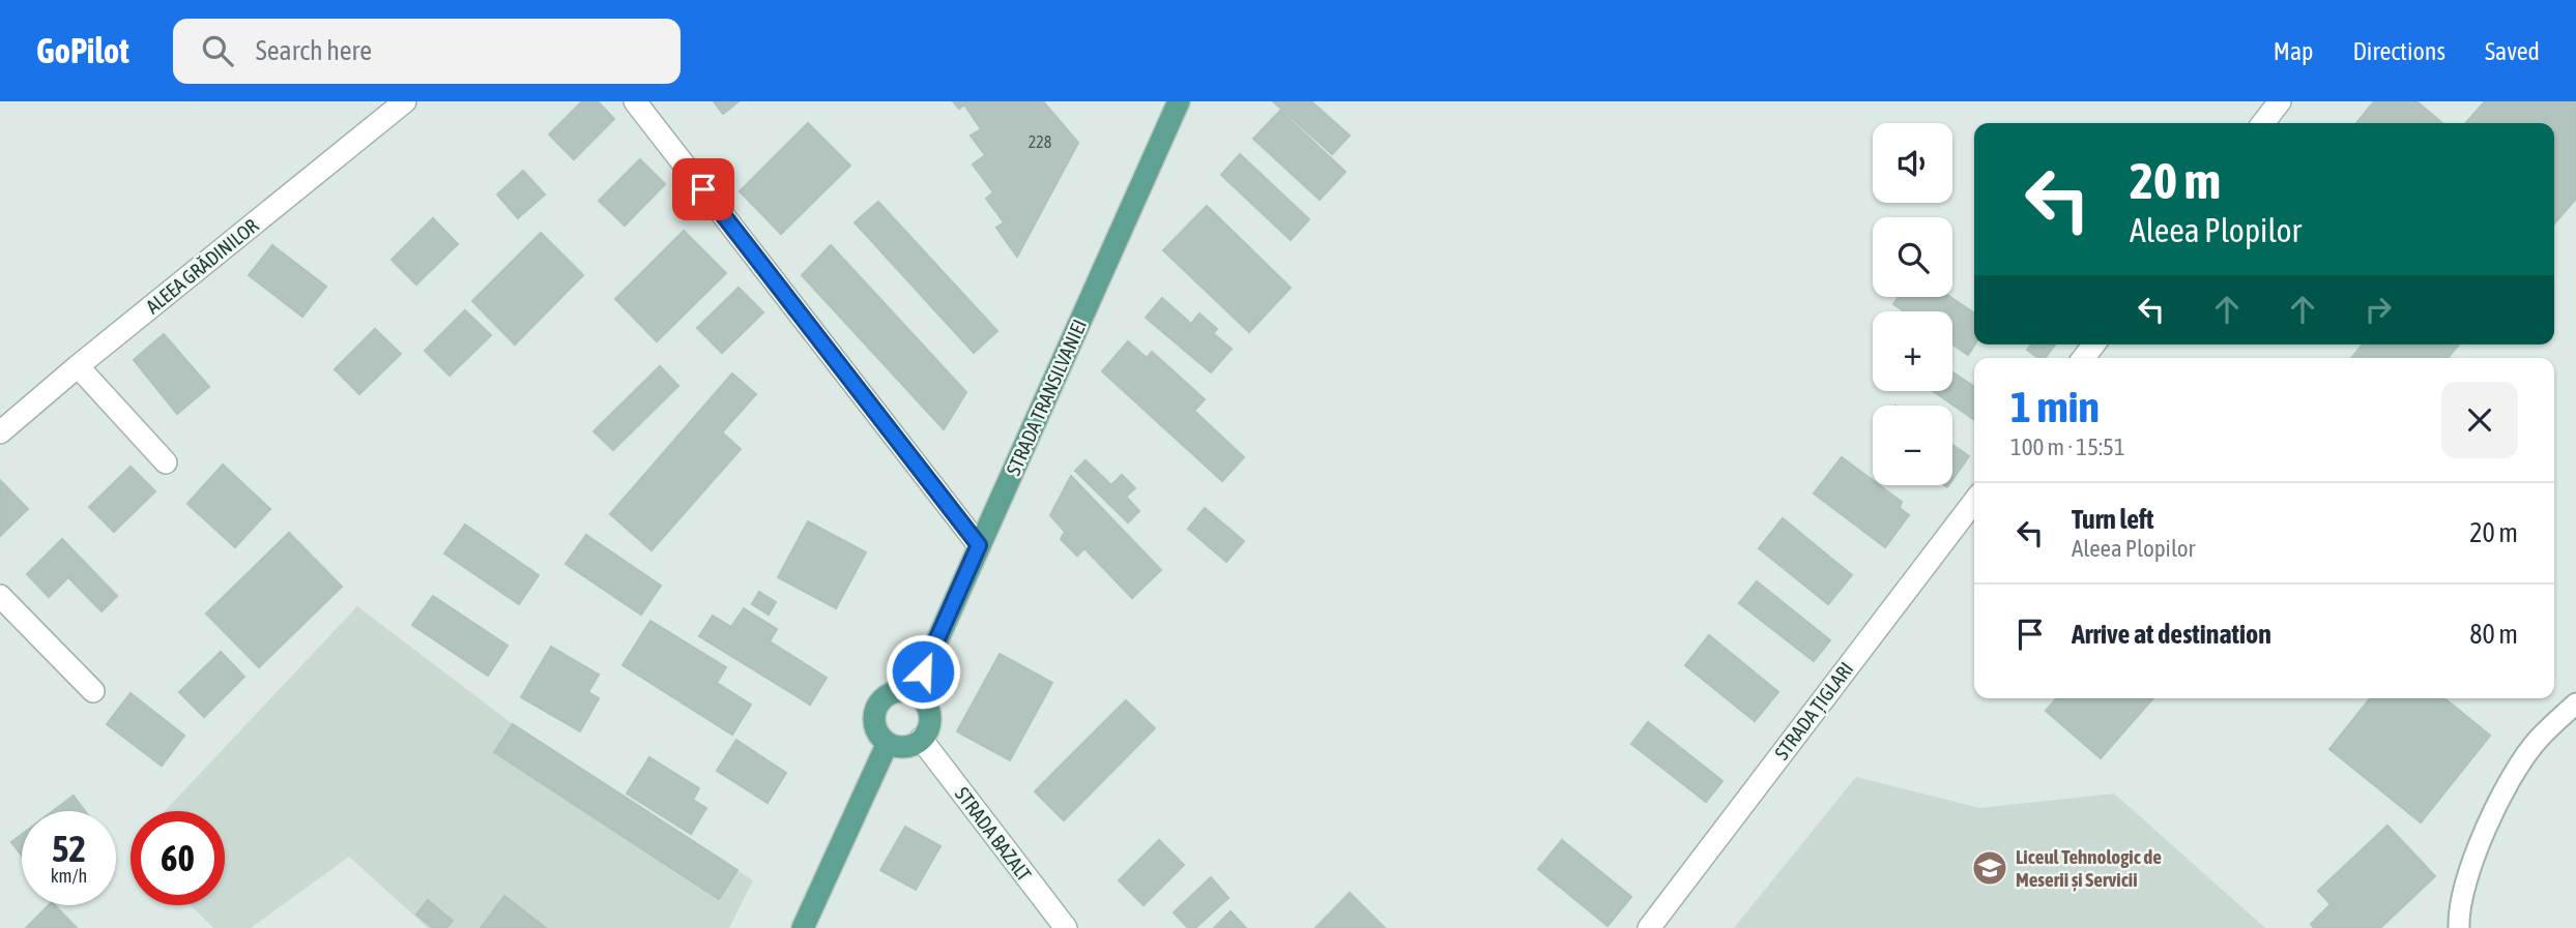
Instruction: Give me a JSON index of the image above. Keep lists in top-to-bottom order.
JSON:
{
  "streets": {
    "main road": ["STRADA TRANSILVANIEI"],
    "street": ["ALEEA GRĂDINILOR", "STRADA ȚIGLARI", "STRADA BAZALT"]
  },
  "crossings": [
    ["STRADA TRANSILVANIEI", "STRADA BAZALT"]
  ],
  "places": {
    "school or university": ["Liceul Tehnologic de Meserii și Servicii"]
  },
  "house_numbers": ["228"],
  "page": {
    "header": "GoPilot",
    "search": "Search here",
    "nav": ["Map", "Directions", "Saved"],
    "map_buttons": ["+", "−"],
    "turn": ["20 m", "Aleea Plopilor"],
    "heading": ["1 min", "100 m · 15:51"],
    "list": [
      {
        "name": "Turn left",
        "note": "Aleea Plopilor",
        "value": "20 m"
      },
      {
        "name": "Arrive at destination",
        "value": "80 m"
      }
    ],
    "speed": "52 km/h",
    "limit": "60"
  }
}
